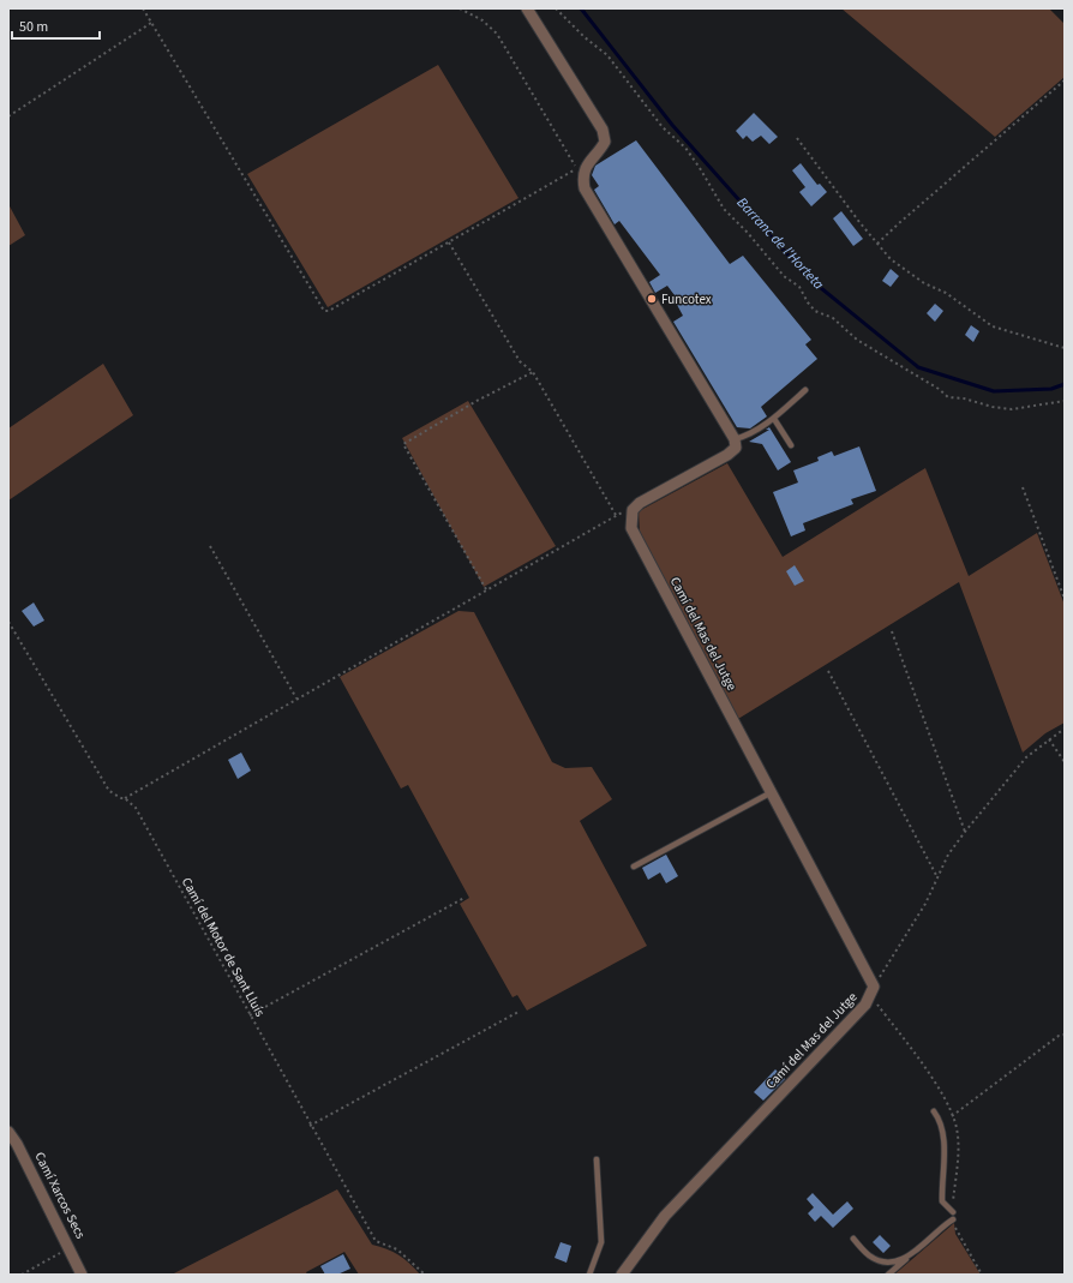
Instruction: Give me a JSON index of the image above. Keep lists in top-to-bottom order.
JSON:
{
  "streets": {
    "street": ["Camí del Mas del Jutge", "Camí Xarcos Secs"],
    "path": ["Camí del Motor de Sant Lluís"]
  },
  "water": ["Barranc de l'Horteta"],
  "places": ["Funcotex"],
  "scale_bar": "50 m"
}
